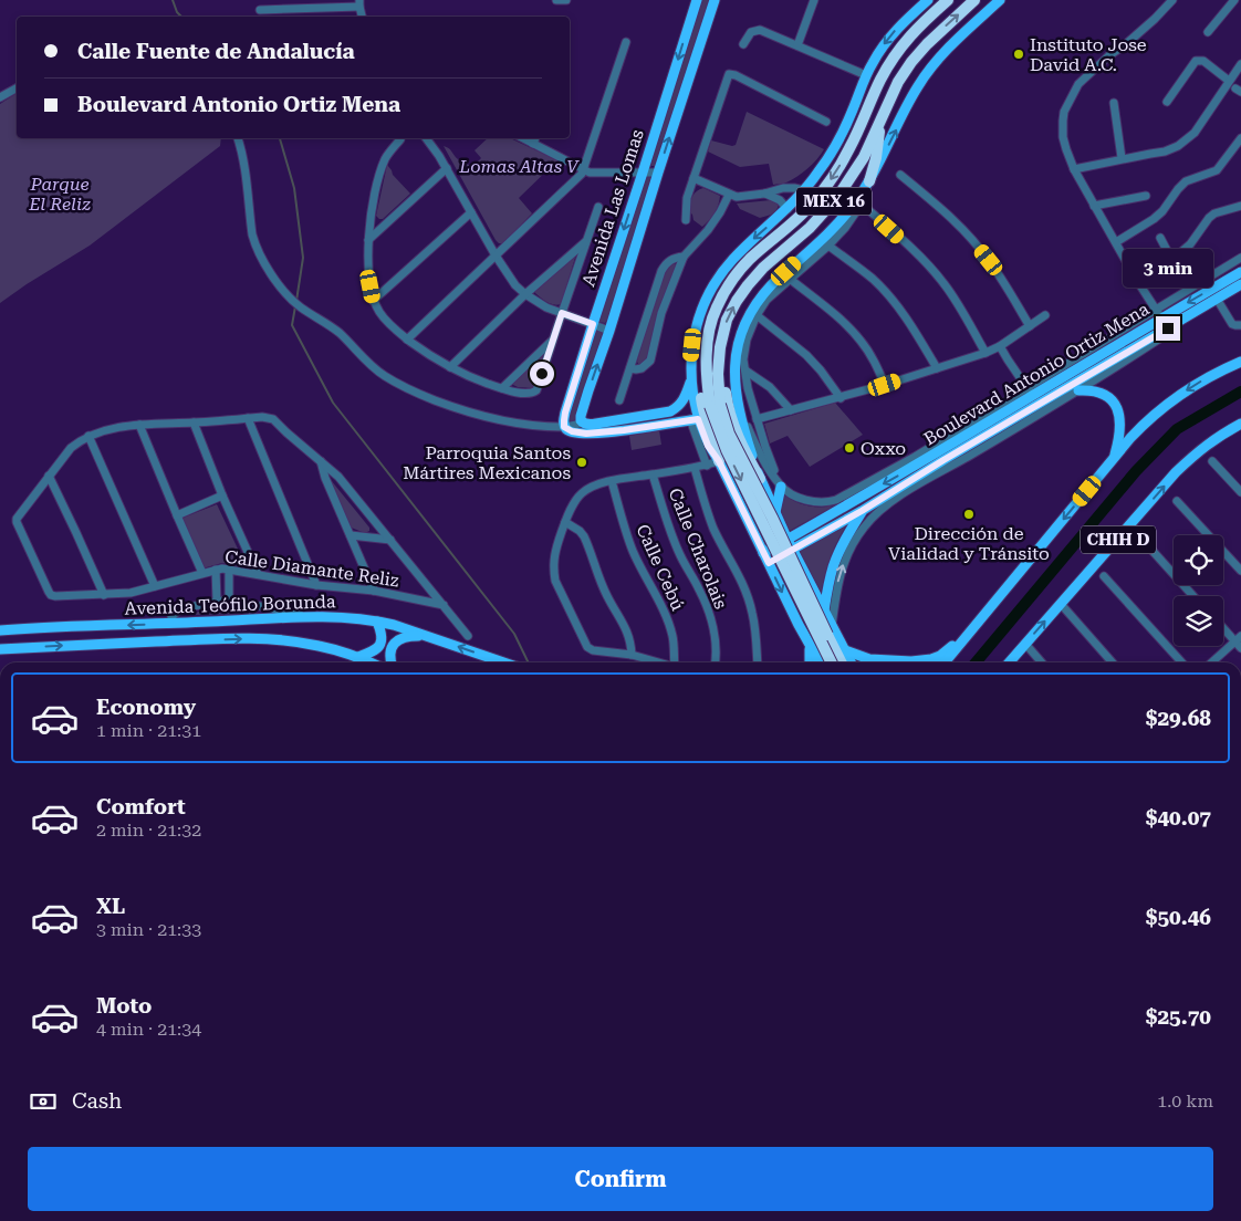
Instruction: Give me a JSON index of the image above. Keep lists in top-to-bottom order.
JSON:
{
  "streets": {
    "highway": ["MEX 16"],
    "main road": [
      "Avenida Las Lomas",
      "Boulevard Antonio Ortiz Mena",
      "CHIH D",
      "Avenida Teófilo Borunda"
    ],
    "street": ["Calle Charolais", "Calle Cebú", "Calle Diamante Reliz"]
  },
  "parks": ["Lomas Altas V", "Parque El Reliz"],
  "places": [
    "Instituto Jose David A.C.",
    "Oxxo",
    "Parroquia Santos Mártires Mexicanos",
    "Dirección de Vialidad y Tránsito"
  ],
  "page": {
    "banner": ["Calle Fuente de Andalucía", "Boulevard Antonio Ortiz Mena"],
    "bubble": "3 min",
    "list": [
      {
        "name": "Economy",
        "note": "1 min · 21:31",
        "value": "$29.68"
      },
      {
        "name": "Comfort",
        "note": "2 min · 21:32",
        "value": "$40.07"
      },
      {
        "name": "XL",
        "note": "3 min · 21:33",
        "value": "$50.46"
      },
      {
        "name": "Moto",
        "note": "4 min · 21:34",
        "value": "$25.70"
      }
    ],
    "pay": ["Cash", "1.0 km"],
    "buttons": "Confirm"
  }
}
